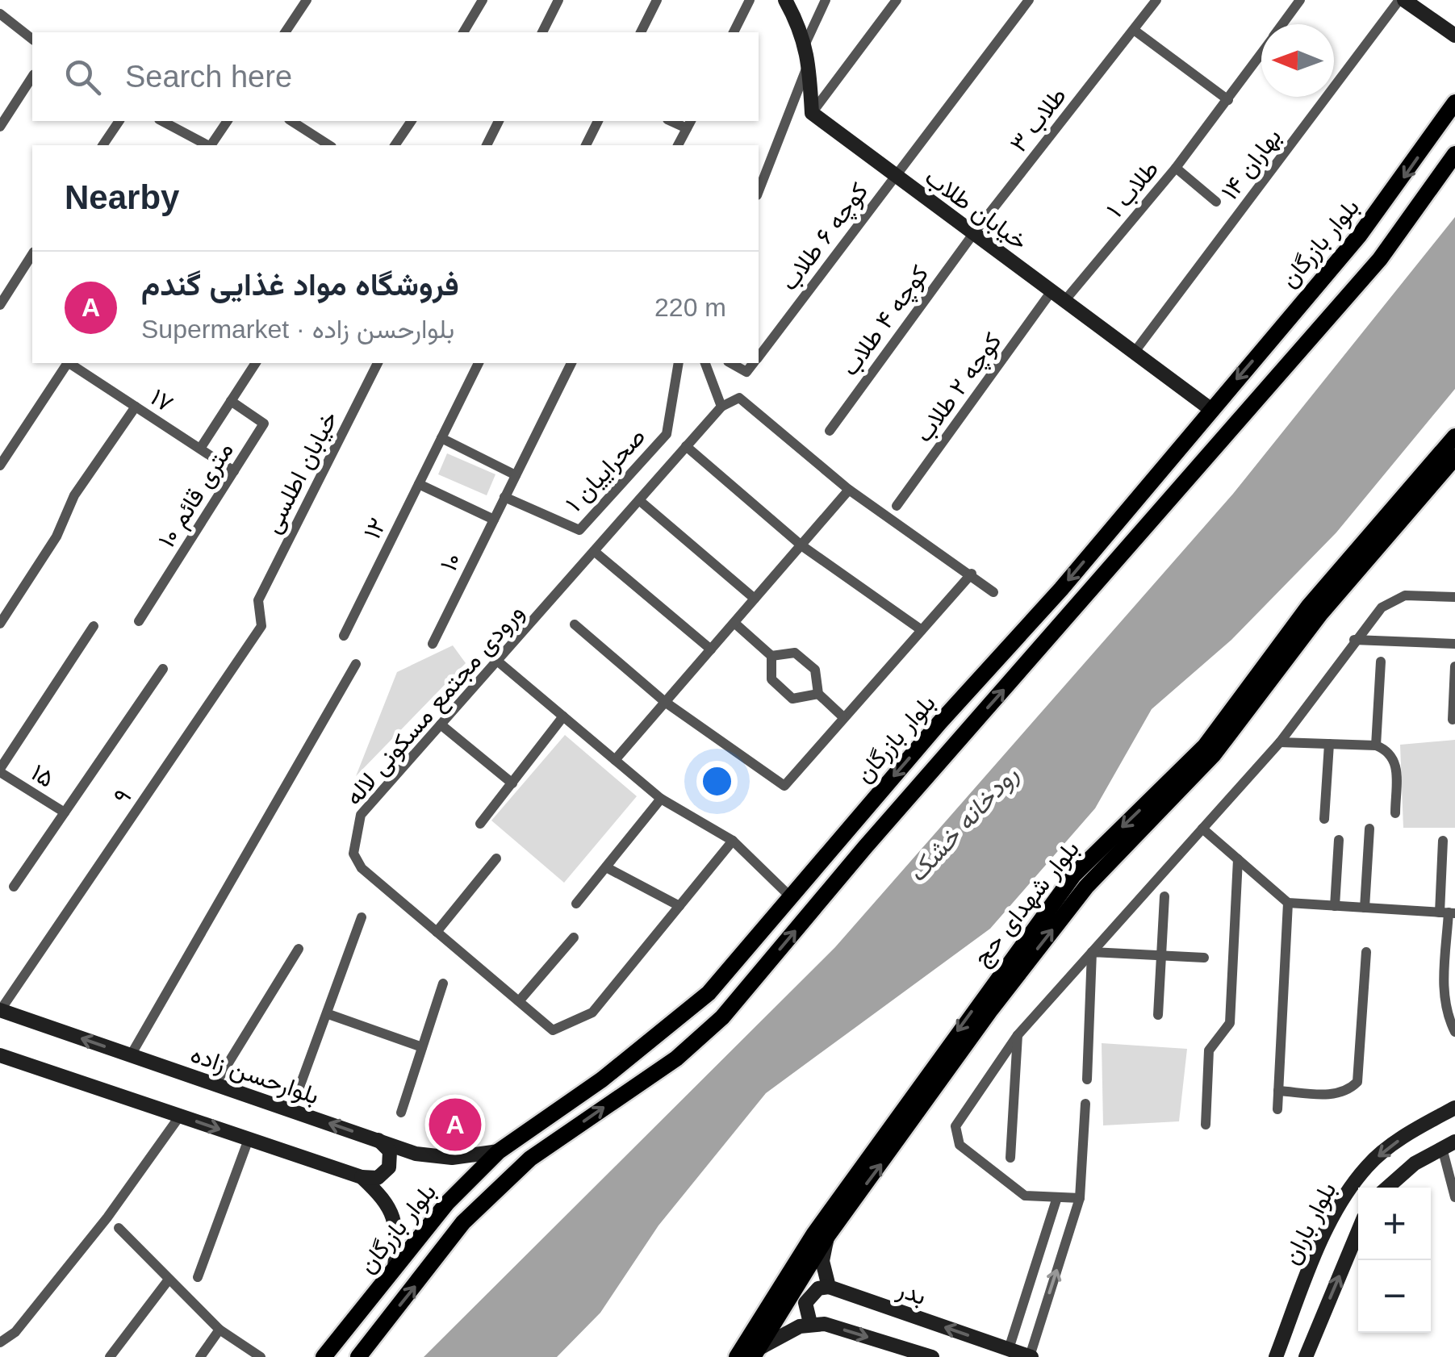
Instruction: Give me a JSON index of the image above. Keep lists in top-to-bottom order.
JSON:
{
  "streets": {
    "main road": ["بلوار بازرگان", "بلوار شهدای حج"],
    "street": [
      "طلاب ۳",
      "بهاران ۱۴",
      "طلاب ۱",
      "خیابان طلاب",
      "کوچه ۶ طلاب",
      "کوچه ۴ طلاب",
      "کوچه ۲ طلاب",
      "۱۷",
      "صحراییان ۱",
      "خيابان اطلسى",
      "۱۰ متری قائم",
      "۱۲",
      "۱۰",
      "ورودی مجتمع مسکونی لاله",
      "۱۵",
      "۹",
      "بلوارحسن زاده",
      "بلوار باران",
      "بدر"
    ]
  },
  "crossings": [
    ["طلاب ۳", "خیابان طلاب"],
    ["طلاب ۳", "کوچه ۴ طلاب"],
    ["بهاران ۱۴", "خیابان طلاب"],
    ["طلاب ۱", "خیابان طلاب"],
    ["خیابان طلاب", "کوچه ۶ طلاب"],
    ["خیابان طلاب", "بلوار بازرگان"],
    ["خیابان طلاب", "کوچه ۴ طلاب"],
    ["خیابان طلاب", "کوچه ۲ طلاب"],
    ["بلوار بازرگان", "بلوارحسن زاده"],
    ["۱۷", "۱۰ متری قائم"],
    ["صحراییان ۱", "۱۰"],
    ["خيابان اطلسى", "۹"],
    ["۹", "بلوارحسن زاده"]
  ],
  "water": ["رودخانه خشک"],
  "north": "left",
  "page": {
    "search": "Search here",
    "heading": "Nearby",
    "list": [
      {
        "mark": "A",
        "name": "فروشگاه مواد غذایی گندم",
        "note": "Supermarket · بلوارحسن زاده",
        "value": "220 m"
      }
    ],
    "pins": "A",
    "map_buttons": ["+", "−"]
  }
}
